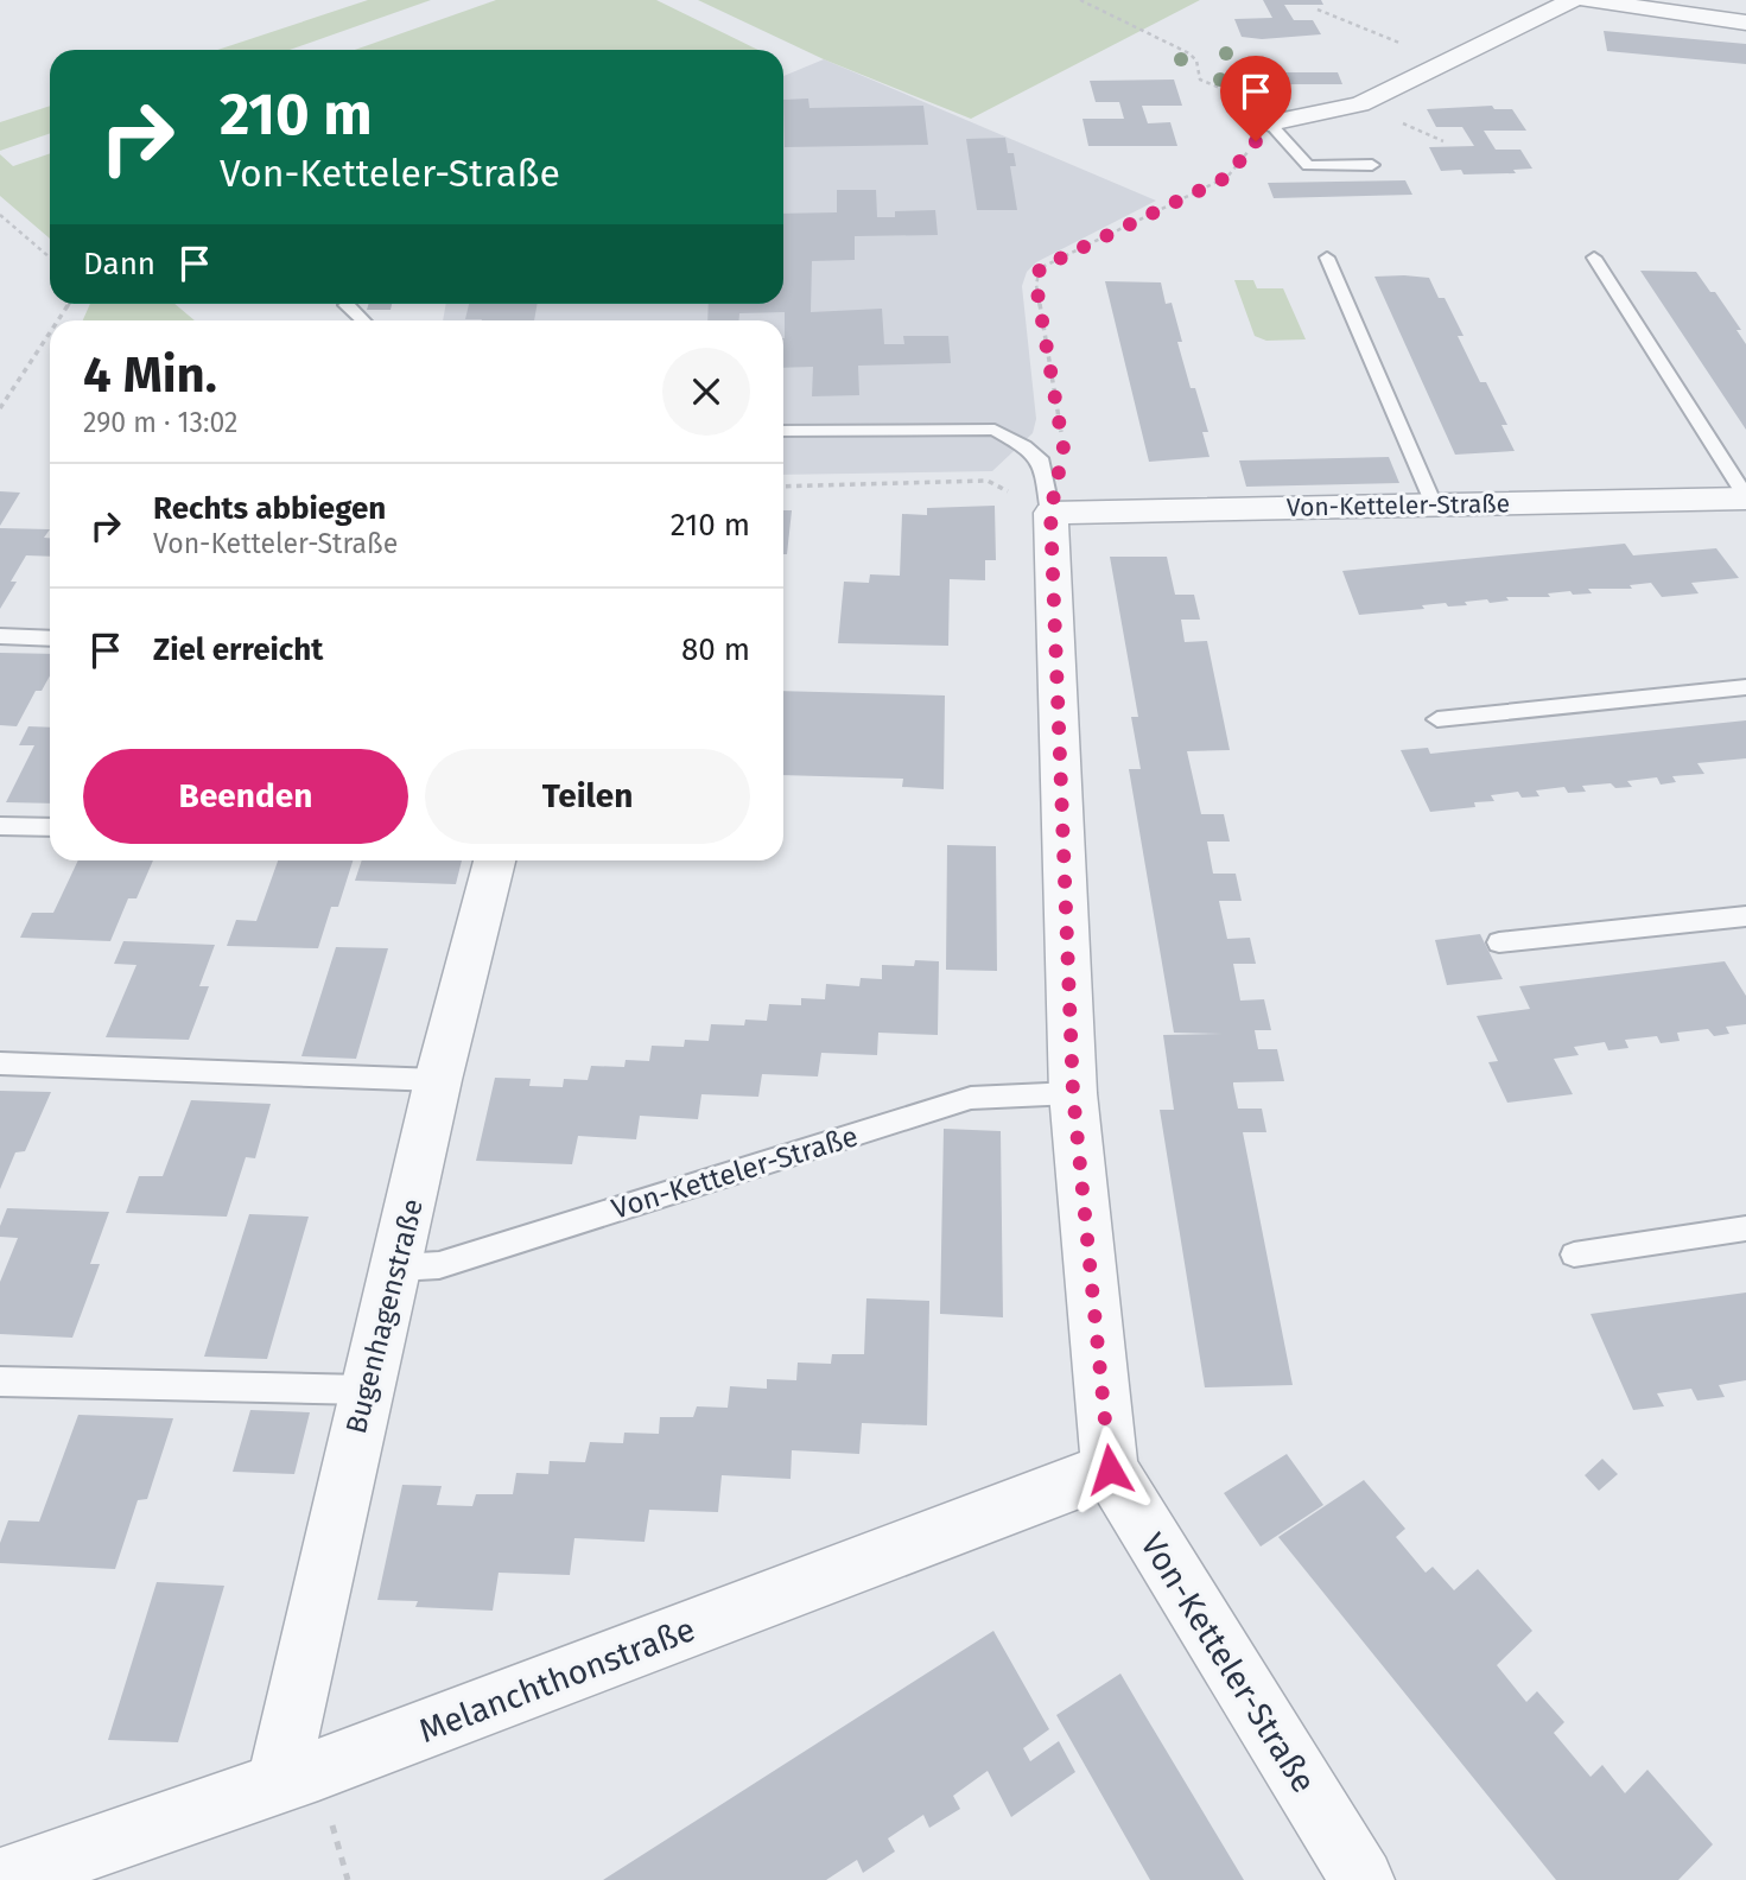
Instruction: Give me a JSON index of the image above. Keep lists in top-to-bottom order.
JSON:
{
  "streets": {
    "street": ["Von-Ketteler-Straße", "Bugenhagenstraße", "Melanchthonstraße"]
  },
  "crossings": [
    ["Von-Ketteler-Straße", "Bugenhagenstraße"],
    ["Von-Ketteler-Straße", "Melanchthonstraße"],
    ["Bugenhagenstraße", "Melanchthonstraße"]
  ],
  "page": {
    "turn": ["210 m", "Von-Ketteler-Straße"],
    "then": "Dann",
    "heading": ["4 Min.", "290 m · 13:02"],
    "list": [
      {
        "name": "Rechts abbiegen",
        "note": "Von-Ketteler-Straße",
        "value": "210 m"
      },
      {
        "name": "Ziel erreicht",
        "value": "80 m"
      }
    ],
    "buttons": ["Beenden", "Teilen"]
  }
}
